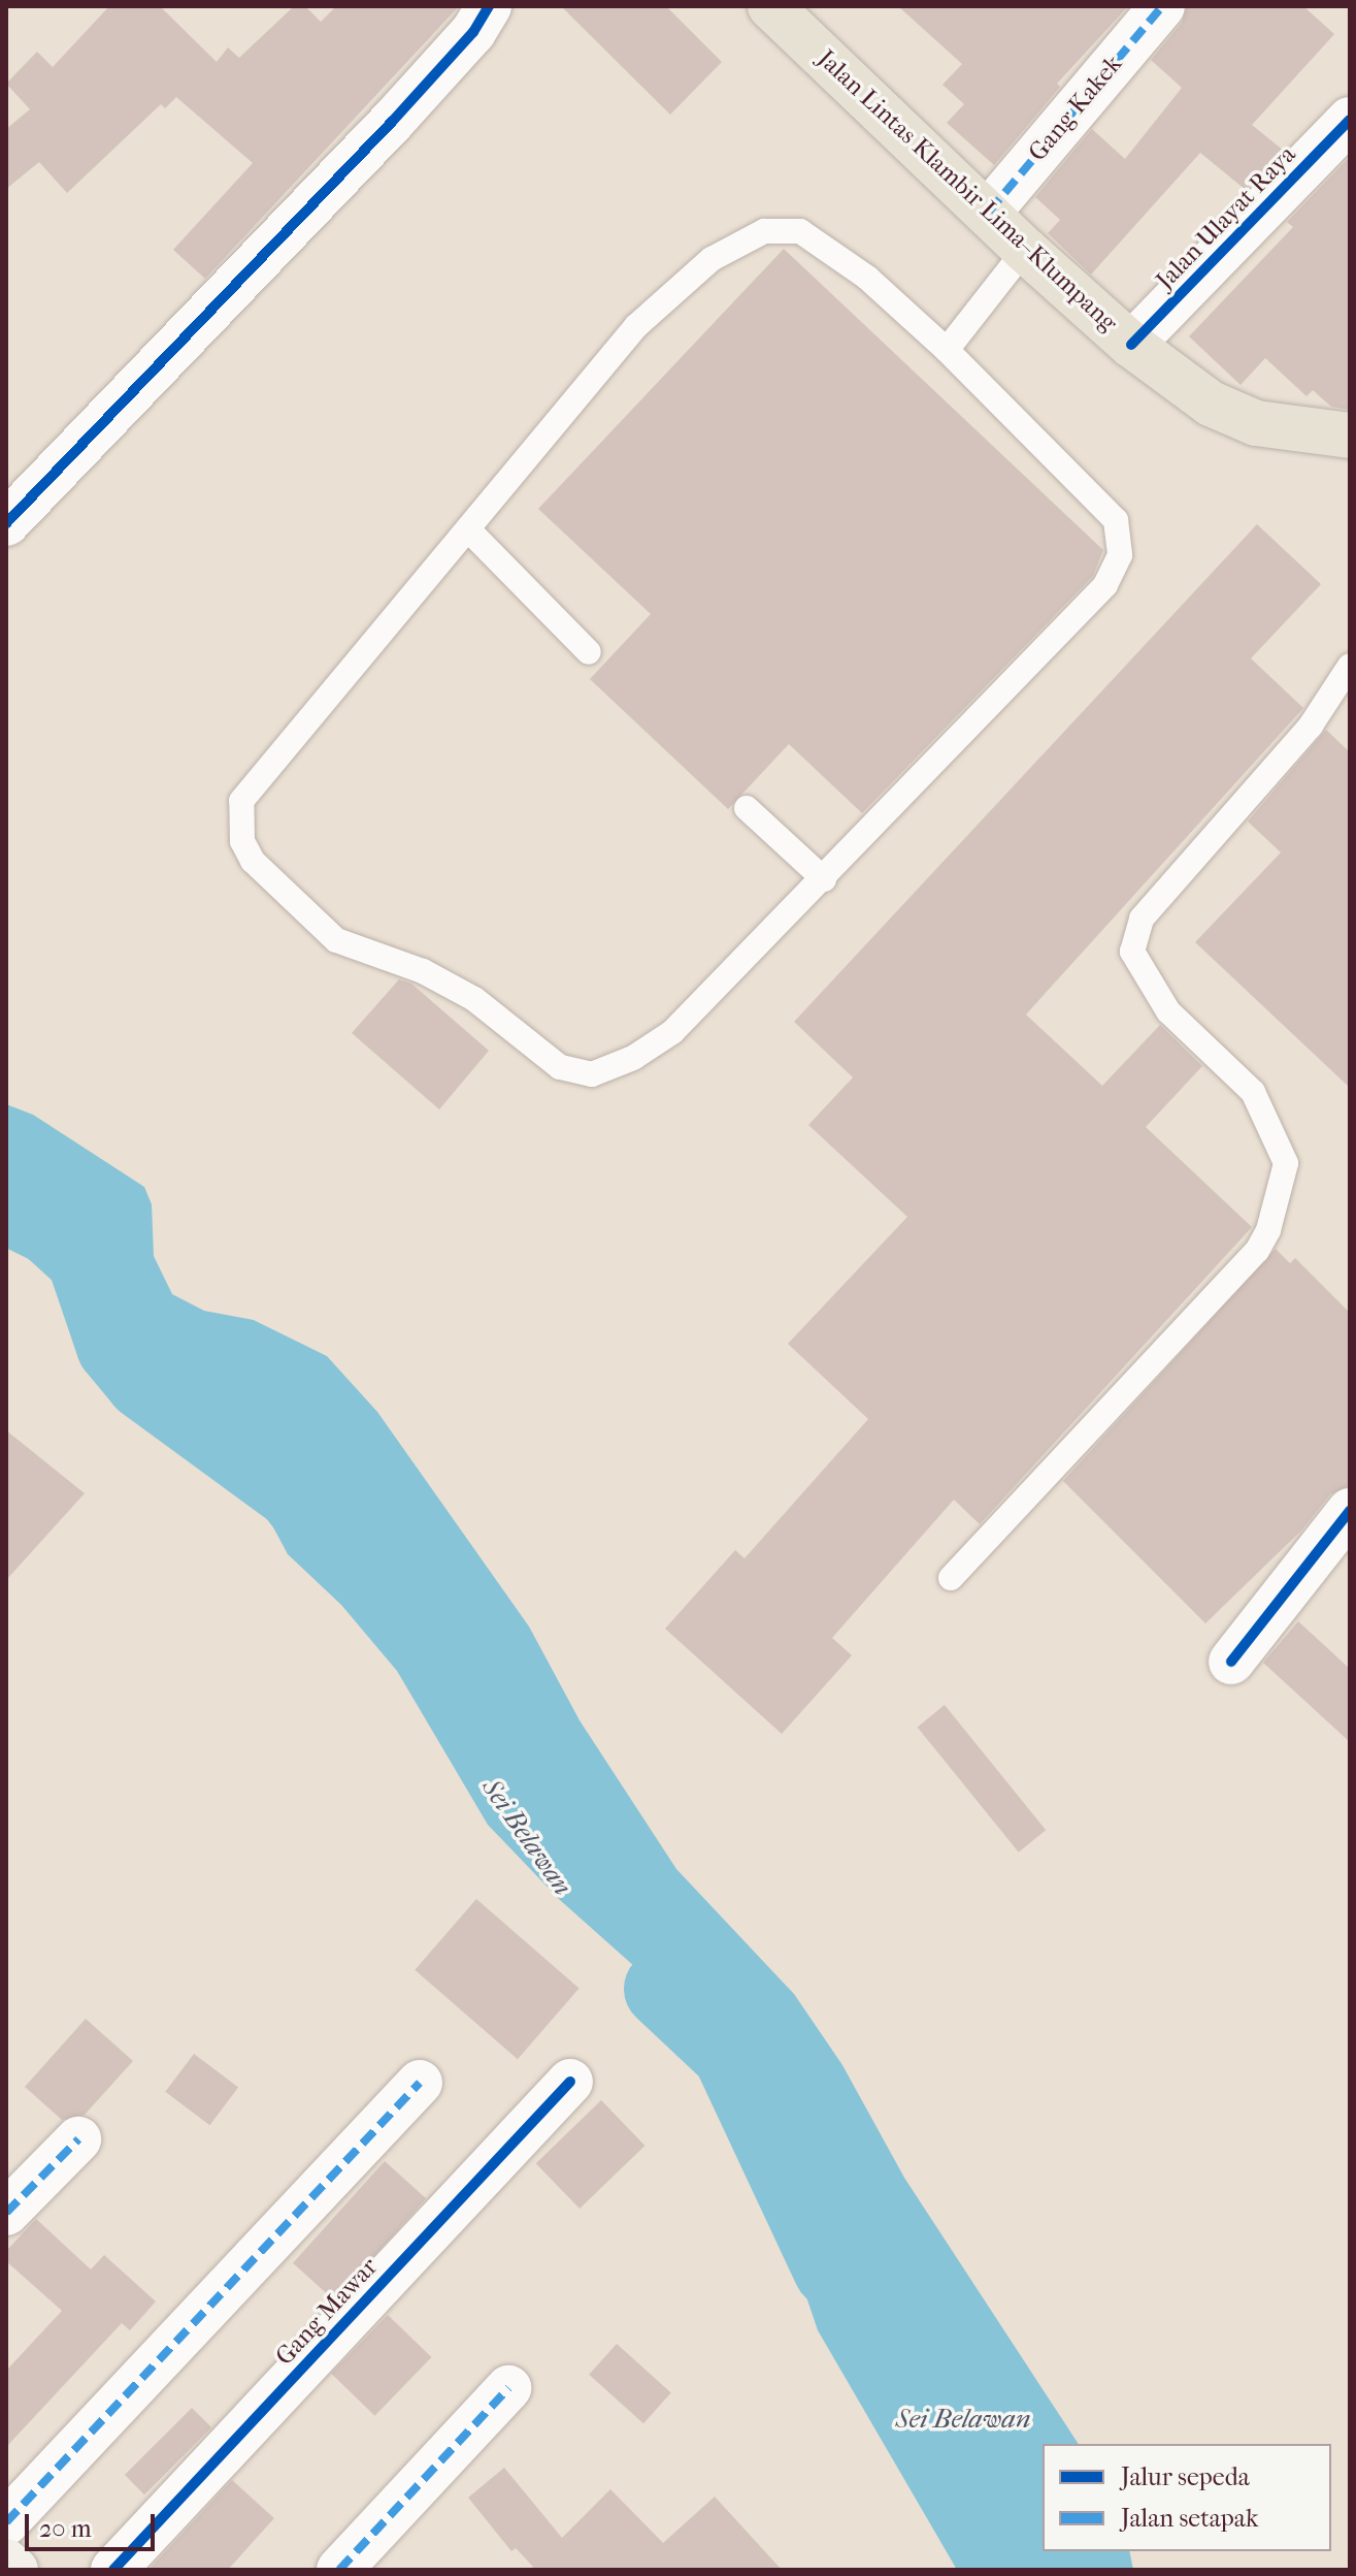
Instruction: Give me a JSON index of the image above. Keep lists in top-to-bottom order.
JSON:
{
  "streets": {
    "main road": ["Jalan Lintas Klambir Lima–Klumpang"],
    "street": ["Gang Kakek", "Jalan Ulayat Raya", "Gang Mawar"]
  },
  "crossings": [
    ["Gang Kakek", "Jalan Lintas Klambir Lima–Klumpang"],
    ["Jalan Lintas Klambir Lima–Klumpang", "Jalan Ulayat Raya"]
  ],
  "water": ["Sei Belawan"],
  "legend": ["Jalur sepeda", "Jalan setapak"],
  "scale_bar": "20 m"
}
